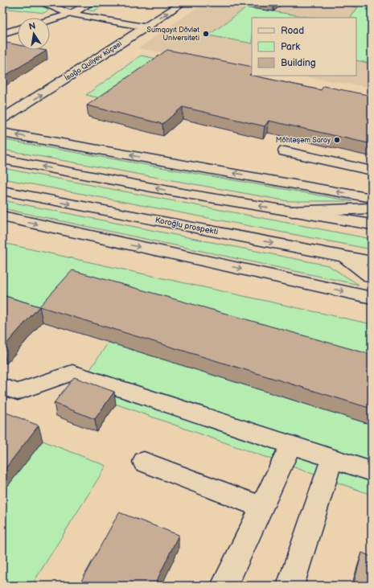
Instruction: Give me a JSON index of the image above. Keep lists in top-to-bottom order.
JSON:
{
  "streets": {
    "street": ["İsağa Quliyev küçəsi", "Koroğlu prospekti"]
  },
  "one_way": ["İsağa Quliyev küçəsi"],
  "places": ["Sumqayıt Dövlət Universiteti", "Möhtəşəm Saray"],
  "legend": ["Road", "Park", "Building"],
  "north": "top"
}
